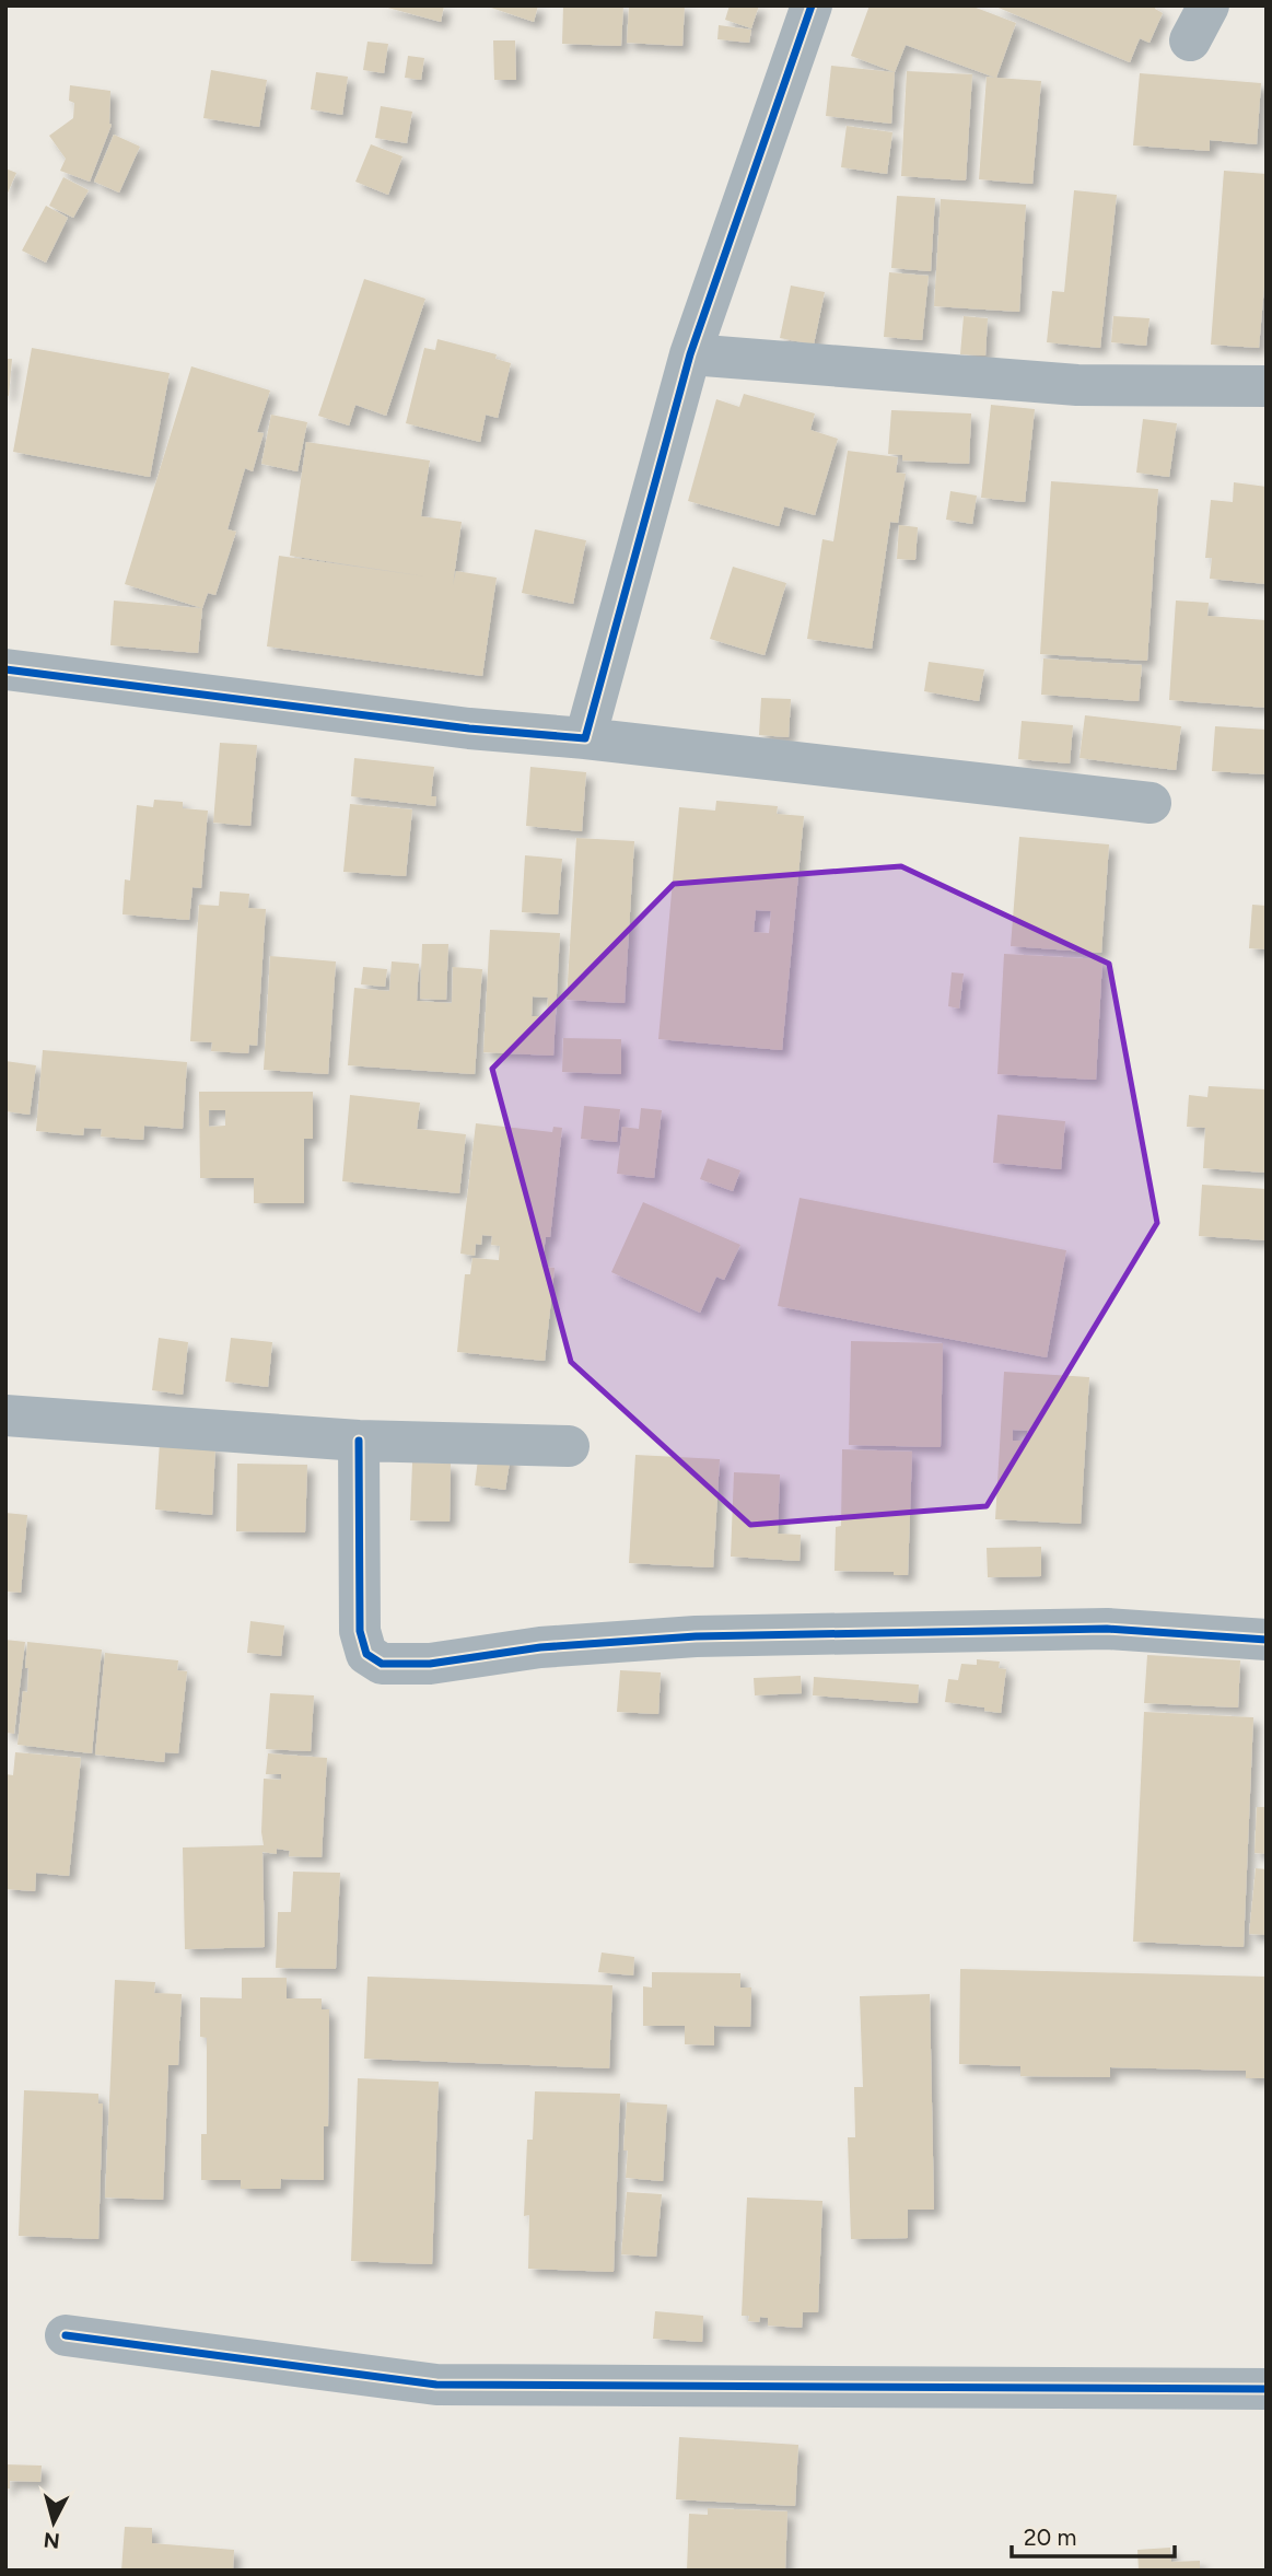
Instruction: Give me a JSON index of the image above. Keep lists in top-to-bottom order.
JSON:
{
  "scale_bar": "20 m",
  "north": "bottom"
}
